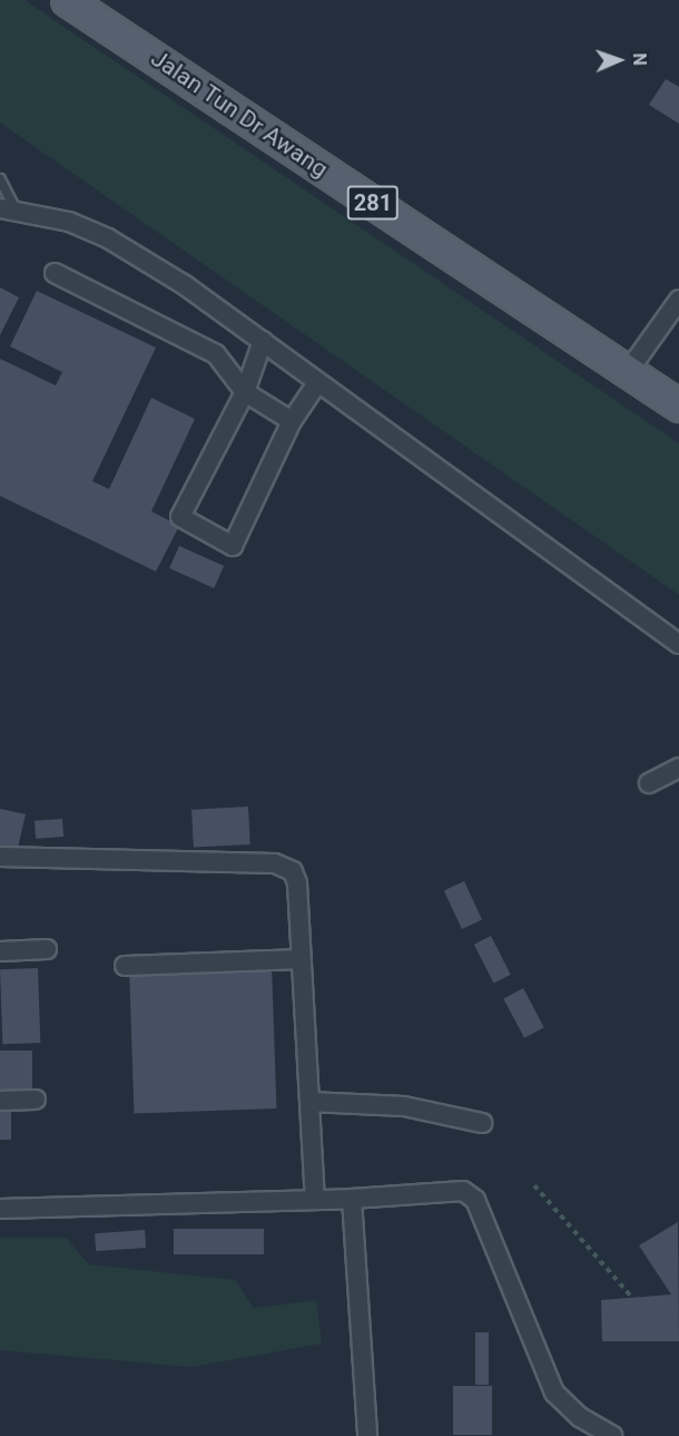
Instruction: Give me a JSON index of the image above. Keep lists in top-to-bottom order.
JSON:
{
  "streets": {
    "main road": ["Jalan Tun Dr Awang", "281"]
  },
  "north": "right"
}
